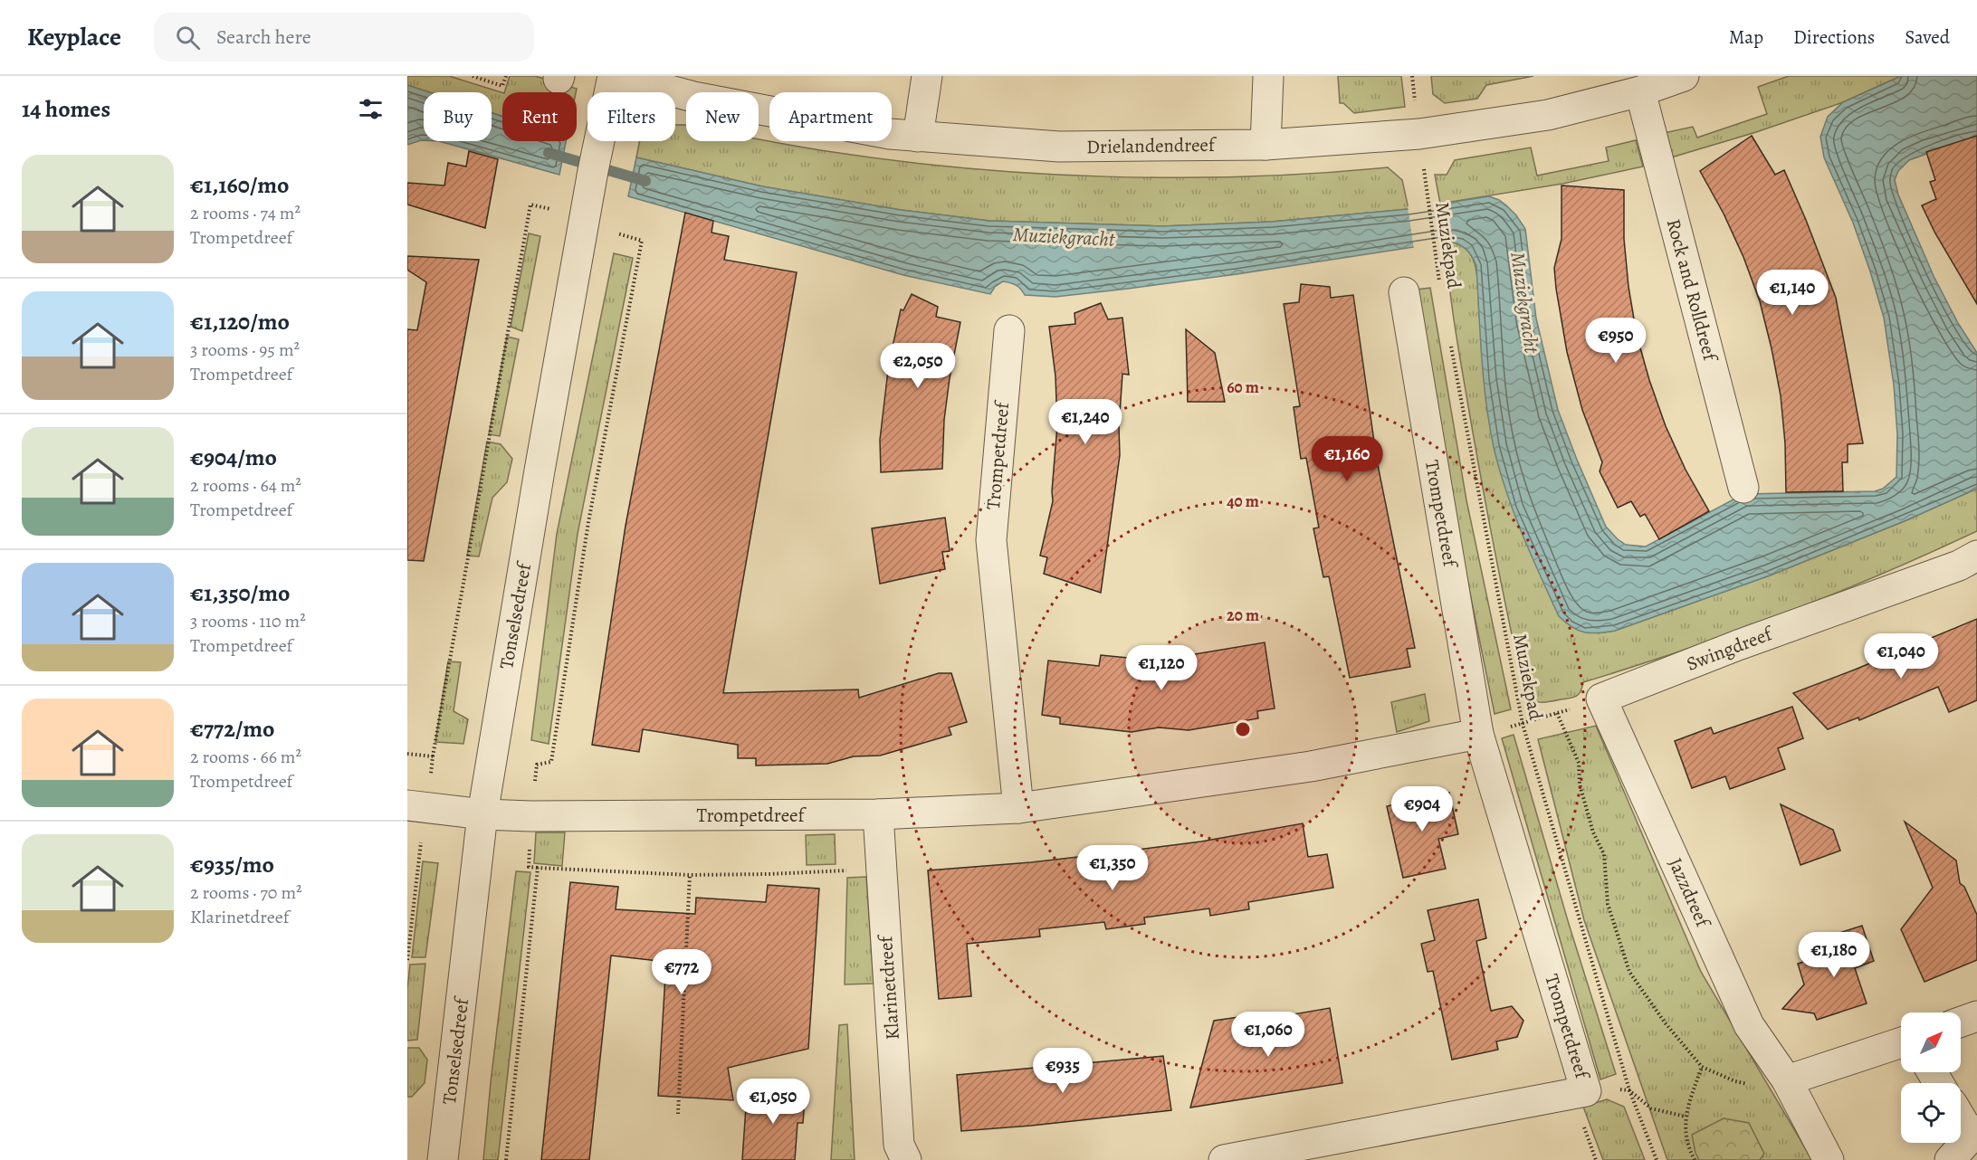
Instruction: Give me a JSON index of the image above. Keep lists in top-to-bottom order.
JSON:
{
  "streets": {
    "street": [
      "Drielandendreef",
      "Rock and Rolldreef",
      "Trompetdreef",
      "Tonselsedreef",
      "Swingdreef",
      "Jazzdreef",
      "Klarinetdreef"
    ],
    "path": ["Muziekpad"]
  },
  "crossings": [
    ["Drielandendreef", "Rock and Rolldreef"],
    ["Trompetdreef", "Tonselsedreef"],
    ["Trompetdreef", "Klarinetdreef"],
    ["Swingdreef", "Jazzdreef"]
  ],
  "water": ["Muziekgracht"],
  "north": "top right",
  "page": {
    "header": "Keyplace",
    "search": "Search here",
    "nav": ["Map", "Directions", "Saved"],
    "heading": "14 homes",
    "chip": [
      "Buy",
      "Rent",
      "Filters",
      "New",
      "Apartment"
    ],
    "list": [
      {
        "name": "€1,160/mo",
        "note": "2 rooms · 74 m² · Trompetdreef"
      },
      {
        "name": "€1,120/mo",
        "note": "3 rooms · 95 m² · Trompetdreef"
      },
      {
        "name": "€904/mo",
        "note": "2 rooms · 64 m² · Trompetdreef"
      },
      {
        "name": "€1,350/mo",
        "note": "3 rooms · 110 m² · Trompetdreef"
      },
      {
        "name": "€772/mo",
        "note": "2 rooms · 66 m² · Trompetdreef"
      },
      {
        "name": "€935/mo",
        "note": "2 rooms · 70 m² · Klarinetdreef"
      }
    ],
    "price": [
      "€1,140",
      "€950",
      "€2,050",
      "€1,240",
      "€1,160",
      "€1,040",
      "€1,120",
      "€904",
      "€1,350",
      "€1,180",
      "€772",
      "€1,060",
      "€935",
      "€1,050"
    ]
  },
  "rings": ["60 m", "40 m", "20 m"]
}
